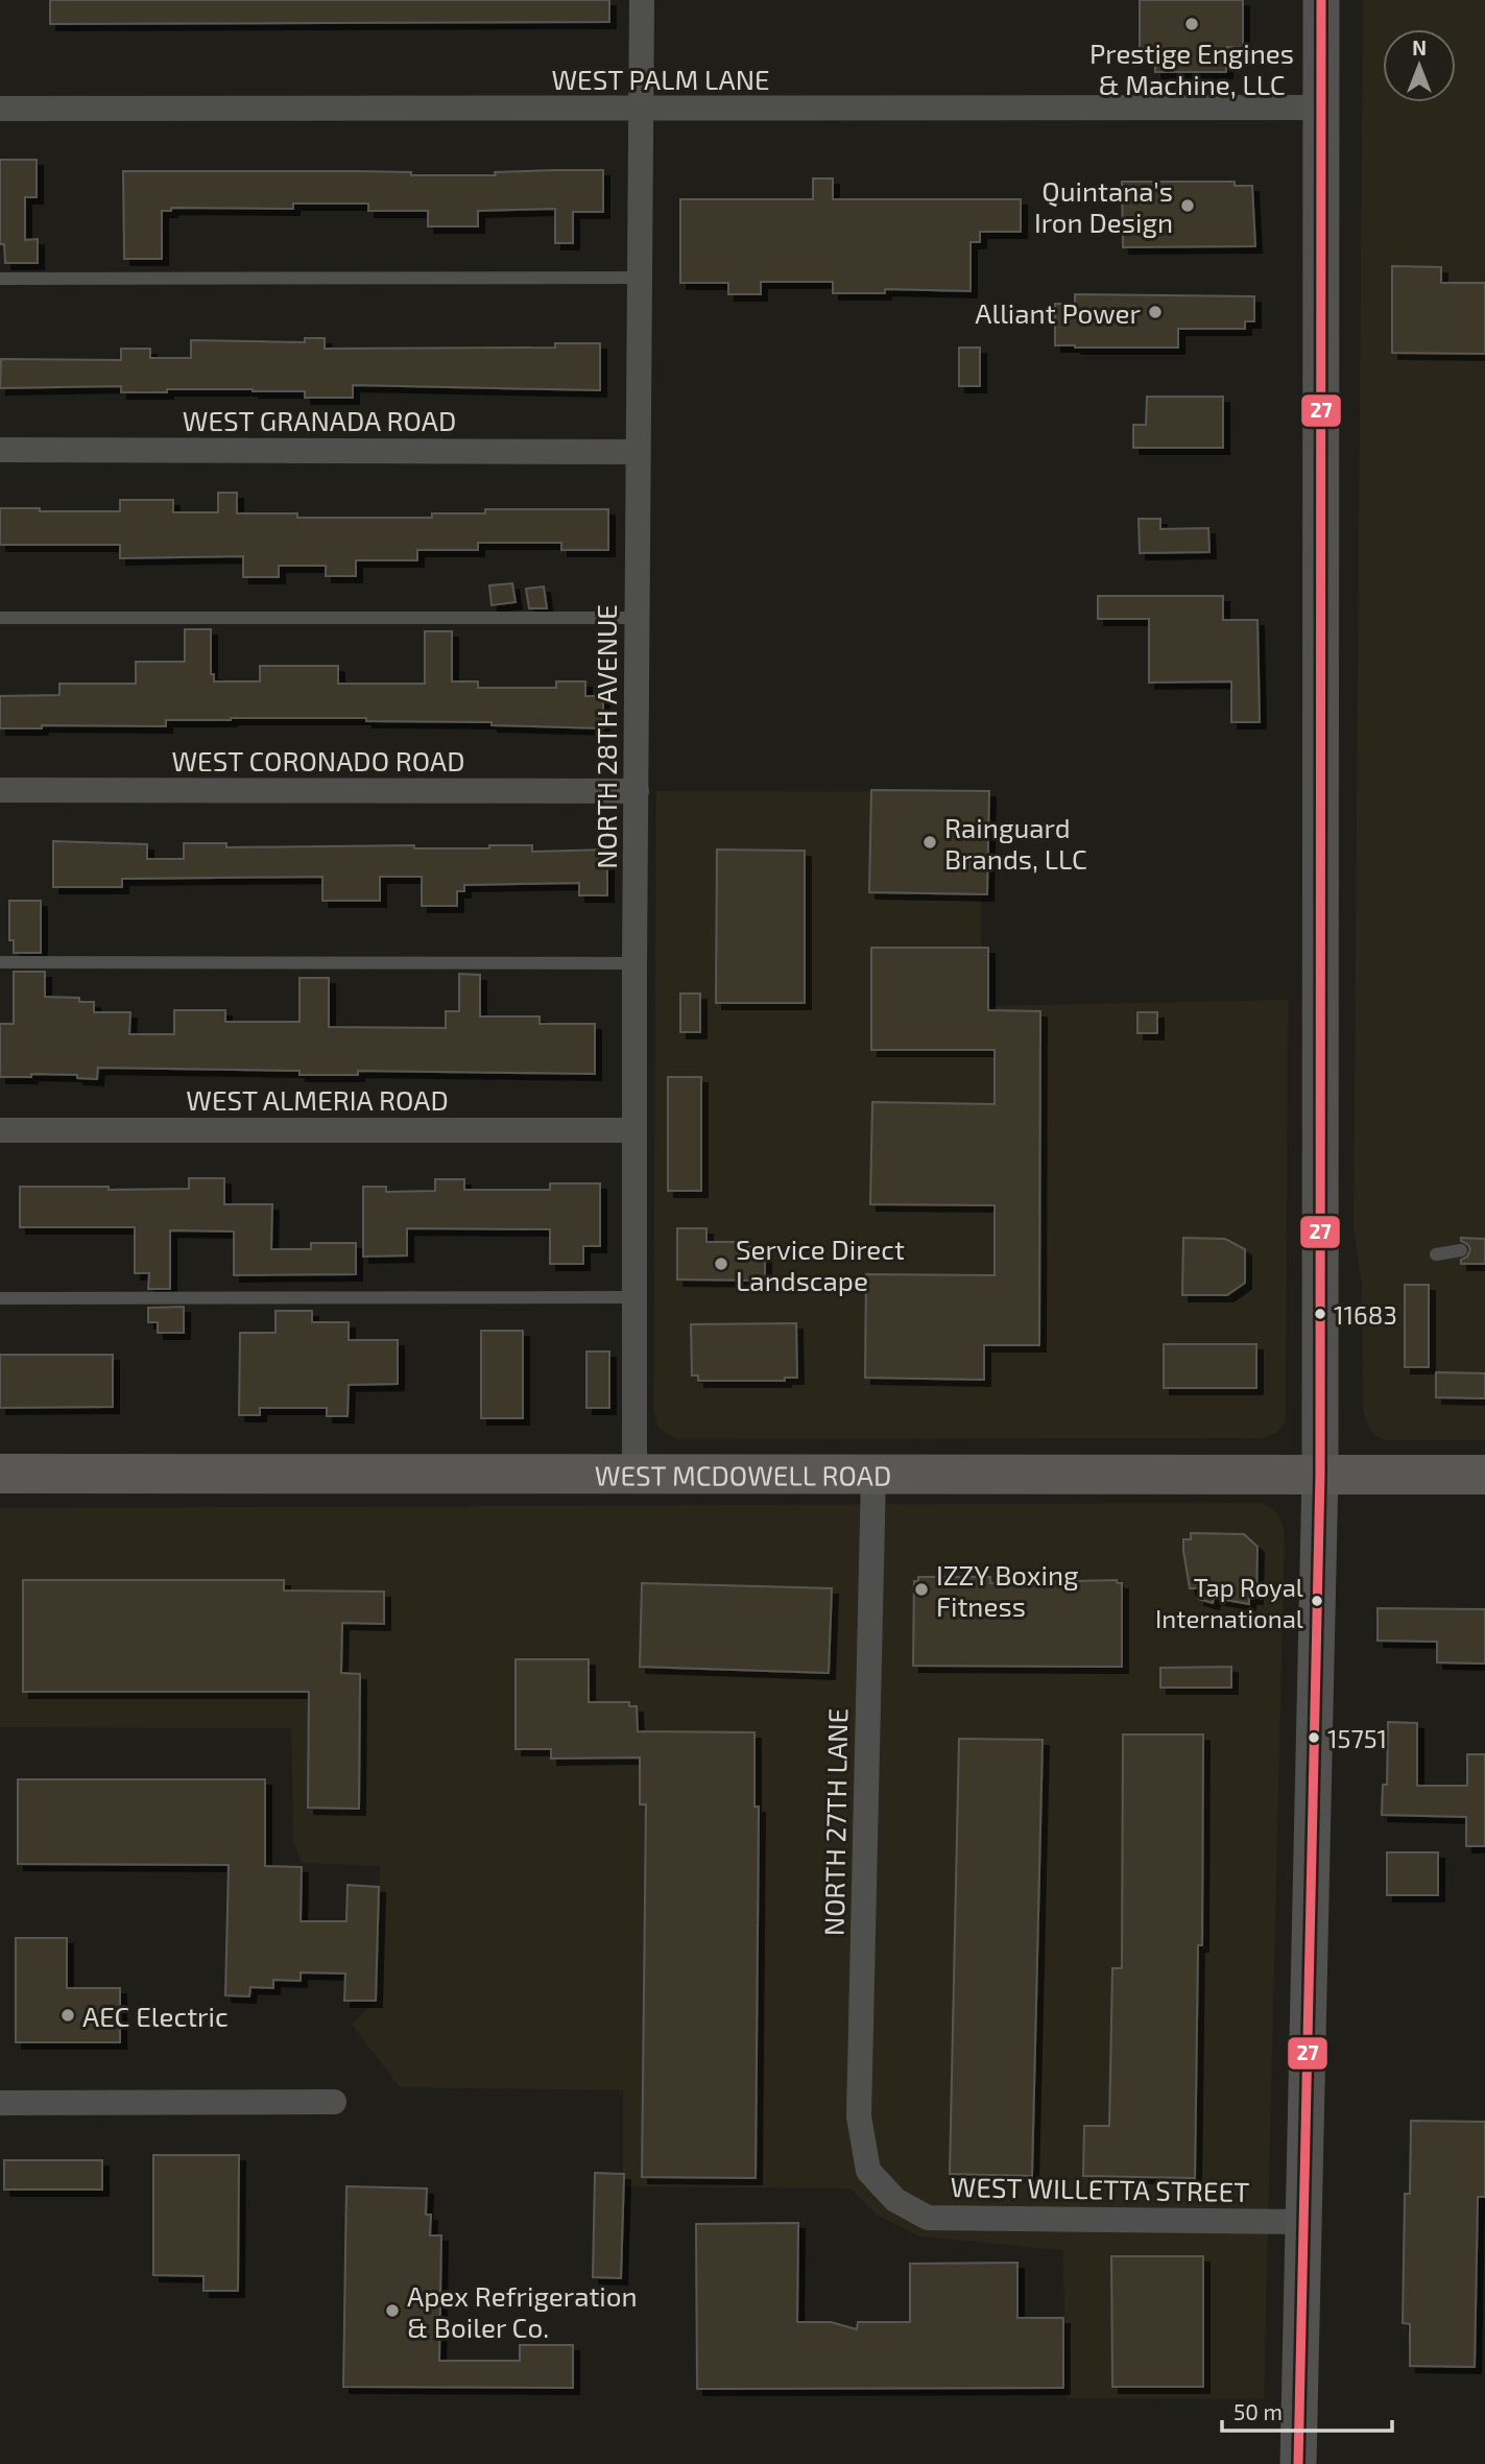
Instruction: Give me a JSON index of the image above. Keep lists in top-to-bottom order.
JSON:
{
  "streets": {
    "main road": ["WEST MCDOWELL ROAD"],
    "street": [
      "WEST PALM LANE",
      "WEST GRANADA ROAD",
      "NORTH 28TH AVENUE",
      "WEST CORONADO ROAD",
      "WEST ALMERIA ROAD",
      "NORTH 27TH LANE",
      "WEST WILLETTA STREET"
    ]
  },
  "crossings": [
    ["WEST PALM LANE", "NORTH 28TH AVENUE"],
    ["WEST GRANADA ROAD", "NORTH 28TH AVENUE"],
    ["NORTH 28TH AVENUE", "WEST CORONADO ROAD"],
    ["NORTH 28TH AVENUE", "WEST ALMERIA ROAD"],
    ["NORTH 28TH AVENUE", "WEST MCDOWELL ROAD"],
    ["WEST MCDOWELL ROAD", "NORTH 27TH LANE"],
    ["NORTH 27TH LANE", "WEST WILLETTA STREET"]
  ],
  "places": [
    "Prestige Engines & Machine, LLC",
    "Quintana's Iron Design",
    "Alliant Power",
    "Rainguard Brands, LLC",
    "Service Direct Landscape",
    "11683",
    "IZZY Boxing Fitness",
    "Tap Royal International",
    "15751",
    "AEC Electric",
    "Apex Refrigeration & Boiler Co."
  ],
  "lines": ["transit line 27"],
  "scale_bar": "50 m",
  "north": "top"
}
